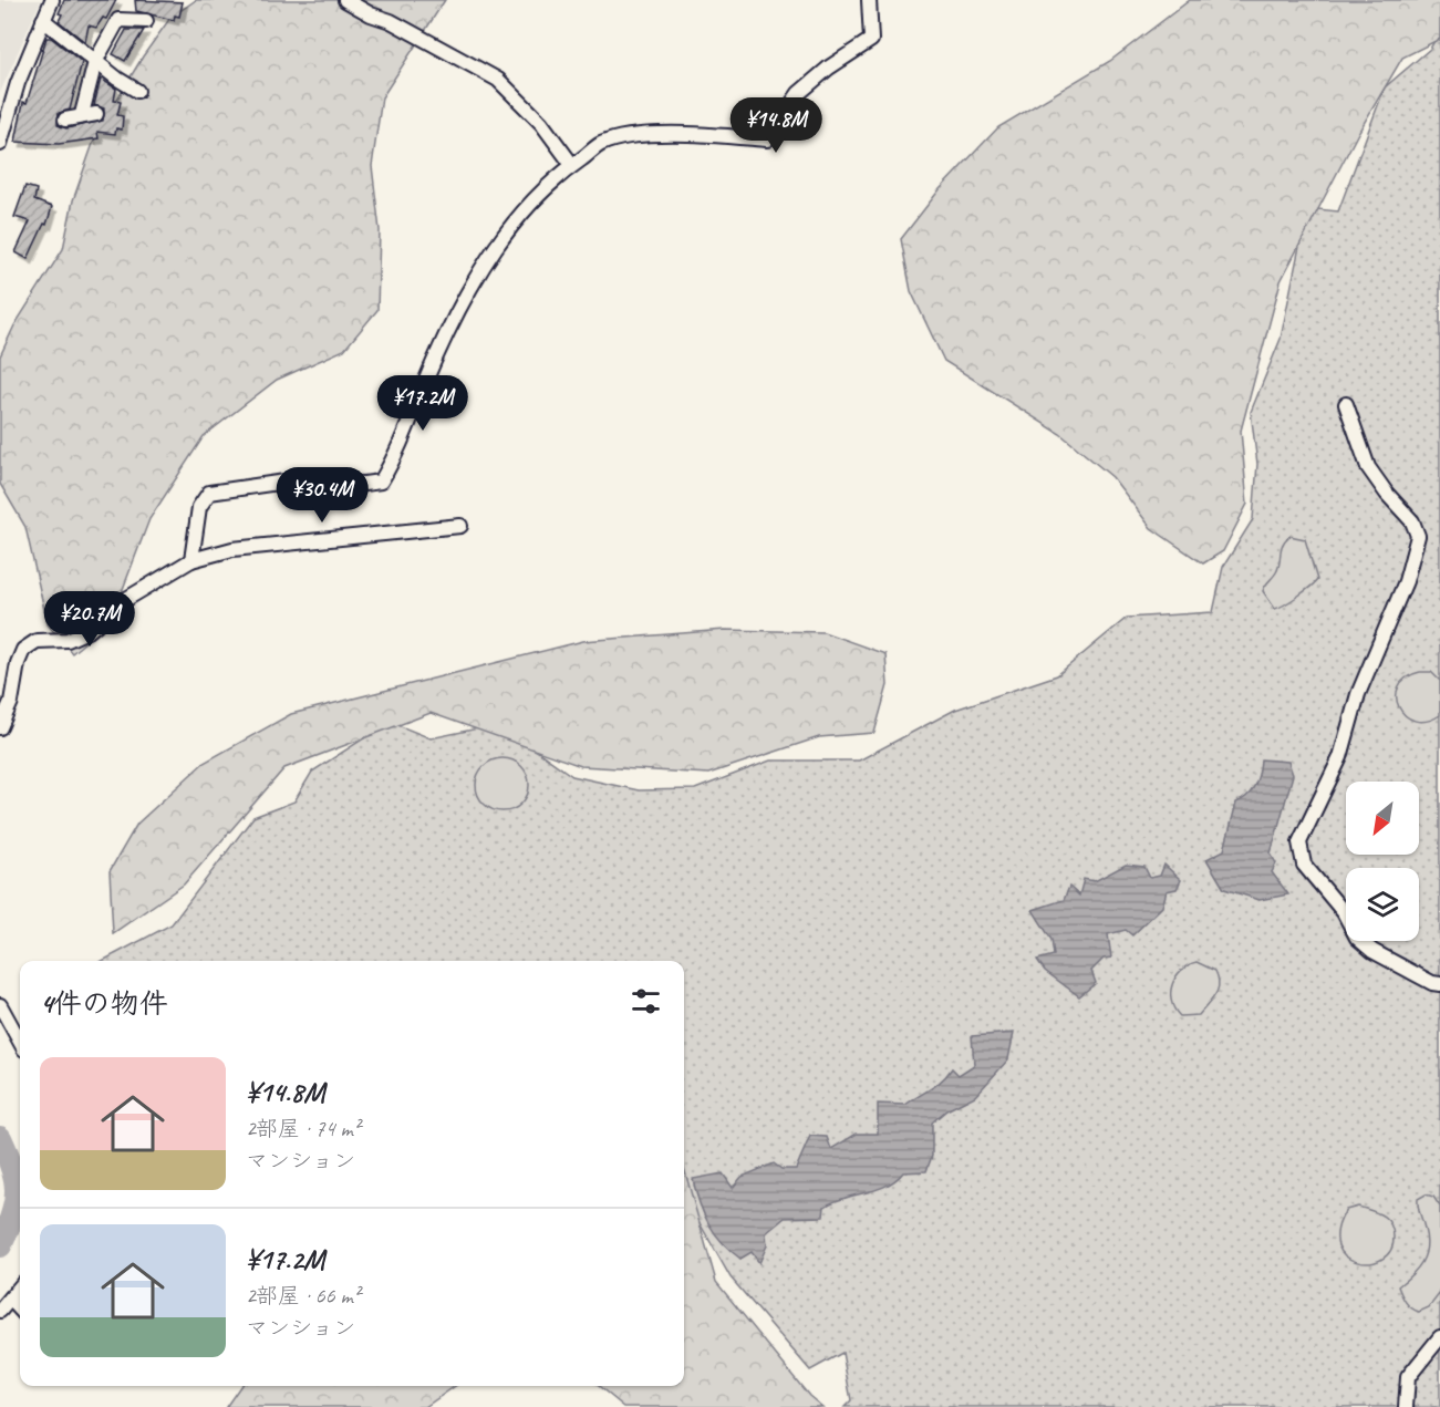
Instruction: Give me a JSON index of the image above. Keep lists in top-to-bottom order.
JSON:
{
  "north": "bottom left",
  "page": {
    "price": [
      "¥14.8M",
      "¥17.2M",
      "¥30.4M",
      "¥20.7M"
    ],
    "heading": "4件の物件",
    "list": [
      {
        "name": "¥14.8M",
        "note": "2部屋 · 74 m² · マンション"
      },
      {
        "name": "¥17.2M",
        "note": "2部屋 · 66 m² · マンション"
      }
    ]
  }
}
